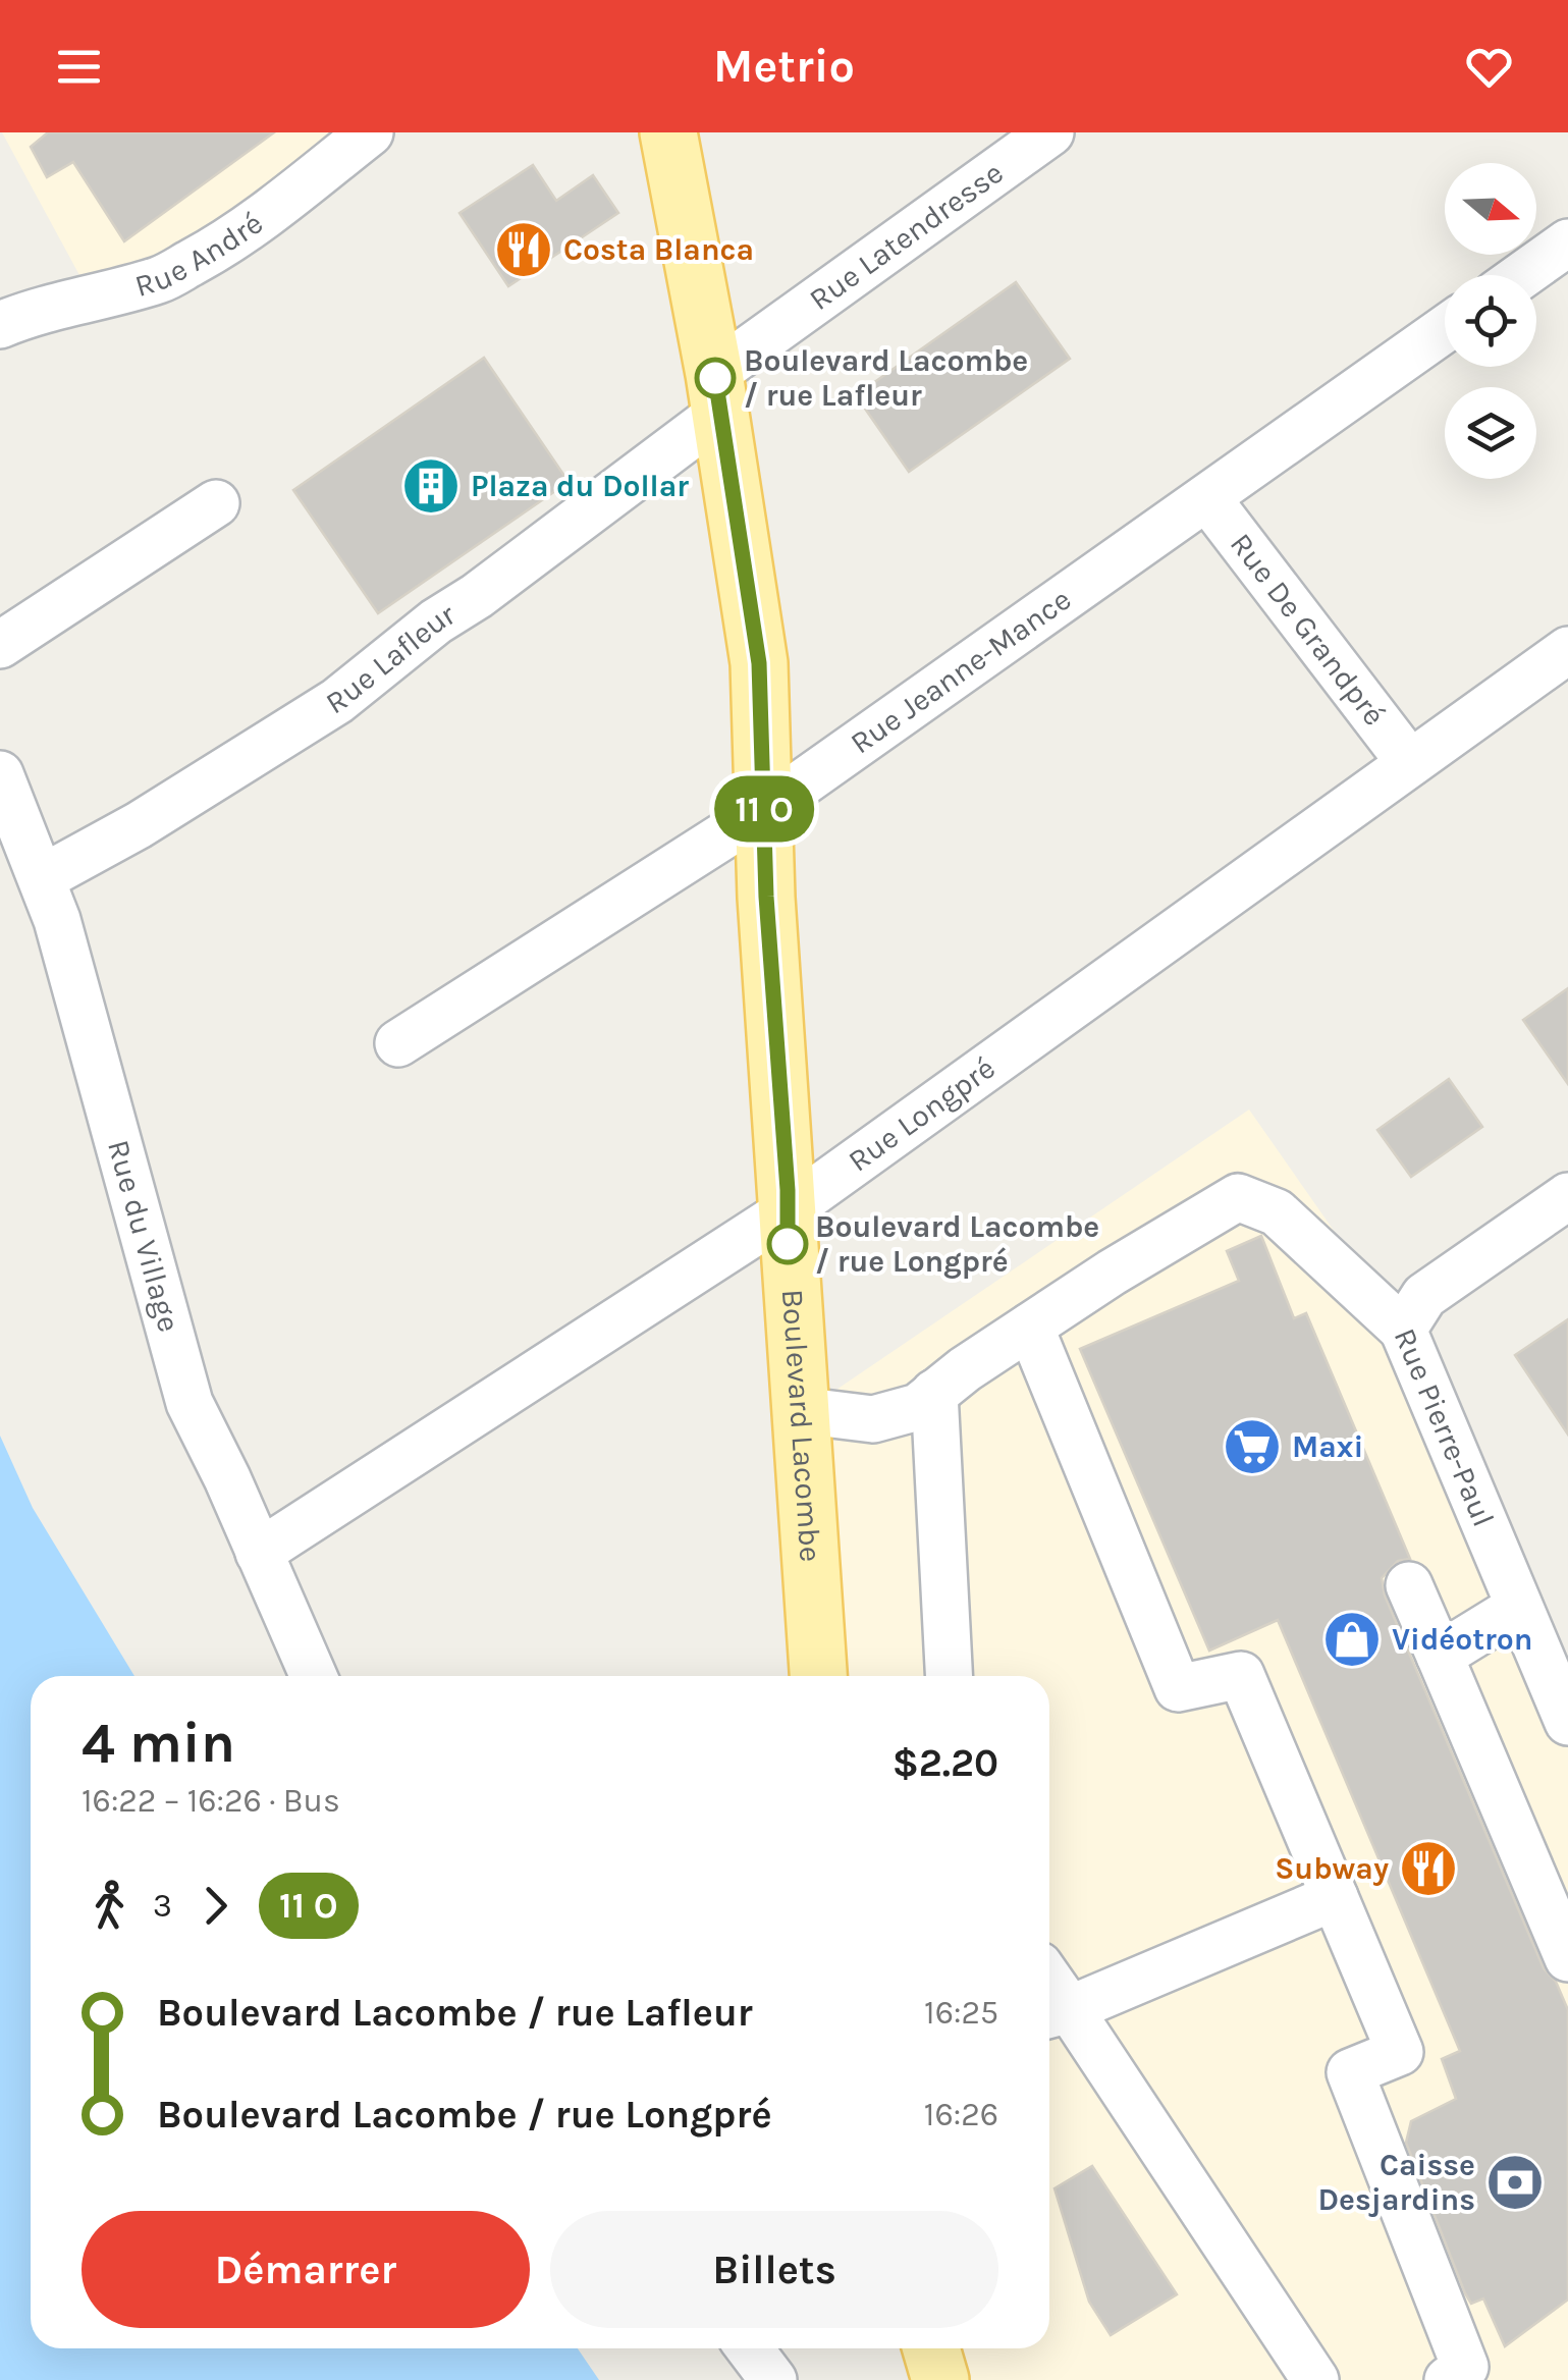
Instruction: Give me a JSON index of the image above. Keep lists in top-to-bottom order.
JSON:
{
  "streets": {
    "main road": ["Boulevard Lacombe"],
    "street": [
      "Rue Latendresse",
      "Rue André",
      "Rue De Grandpré",
      "Rue Lafleur",
      "Rue Jeanne-Mance",
      "Rue Longpré",
      "Rue du Village",
      "Rue Pierre-Paul"
    ]
  },
  "crossings": [
    ["Rue Latendresse", "Rue Lafleur"],
    ["Rue Latendresse", "Boulevard Lacombe"],
    ["Rue De Grandpré", "Rue Jeanne-Mance"],
    ["Rue De Grandpré", "Rue Longpré"],
    ["Rue Lafleur", "Rue du Village"],
    ["Rue Lafleur", "Boulevard Lacombe"],
    ["Rue Jeanne-Mance", "Boulevard Lacombe"],
    ["Rue Longpré", "Rue du Village"],
    ["Rue Longpré", "Boulevard Lacombe"]
  ],
  "places": {
    "restaurant": ["Costa Blanca", "Subway"],
    "other": ["Boulevard Lacombe / rue Lafleur", "Boulevard Lacombe / rue Longpré"],
    "building": ["Plaza du Dollar"],
    "supermarket": ["Maxi"],
    "shop": ["Vidéotron"],
    "bank": ["Caisse Desjardins"]
  },
  "north": "right",
  "page": {
    "header": "Metrio",
    "on_map": "11 O",
    "heading": ["4 min", "16:22 – 16:26 · Bus", "$2.20"],
    "legs": ["3", "11 O"],
    "list": [
      {
        "name": "Boulevard Lacombe / rue Lafleur",
        "value": "16:25"
      },
      {
        "name": "Boulevard Lacombe / rue Longpré",
        "value": "16:26"
      }
    ],
    "buttons": ["Démarrer", "Billets"]
  }
}
